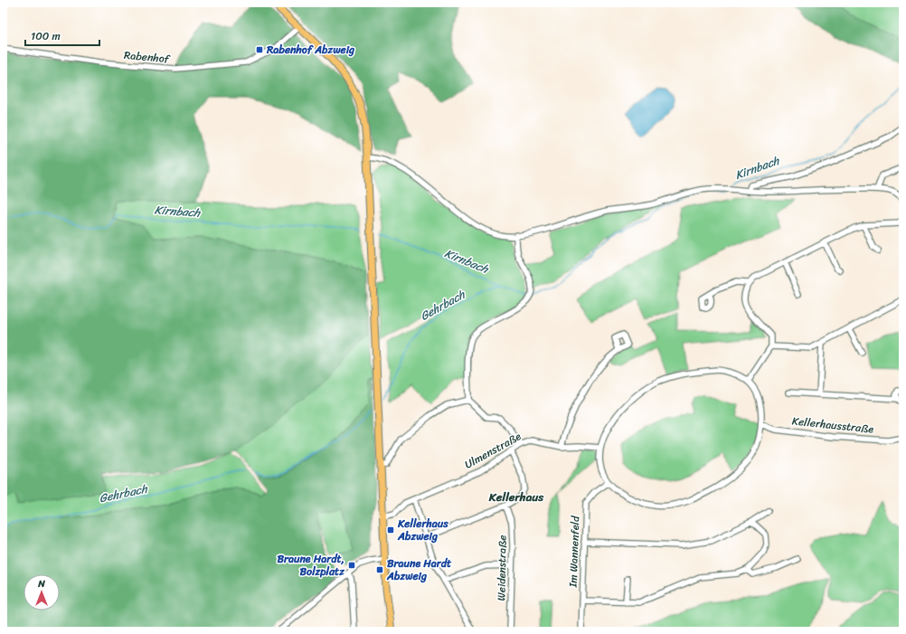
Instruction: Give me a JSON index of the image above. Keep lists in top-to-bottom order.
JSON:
{
  "streets": {
    "street": [
      "Rabenhof",
      "Kellerhausstraße",
      "Ulmenstraße",
      "Im Wannenfeld",
      "Weidenstraße"
    ]
  },
  "districts": ["Kellerhaus"],
  "water": ["Kirnbach", "Gehrbach"],
  "places": {
    "transit": [
      "Rabenhof Abzweig",
      "Kellerhaus Abzweig",
      "Braune Hardt, Bolzplatz",
      "Braune Hardt Abzweig"
    ]
  },
  "scale_bar": "100 m",
  "north": "top"
}
